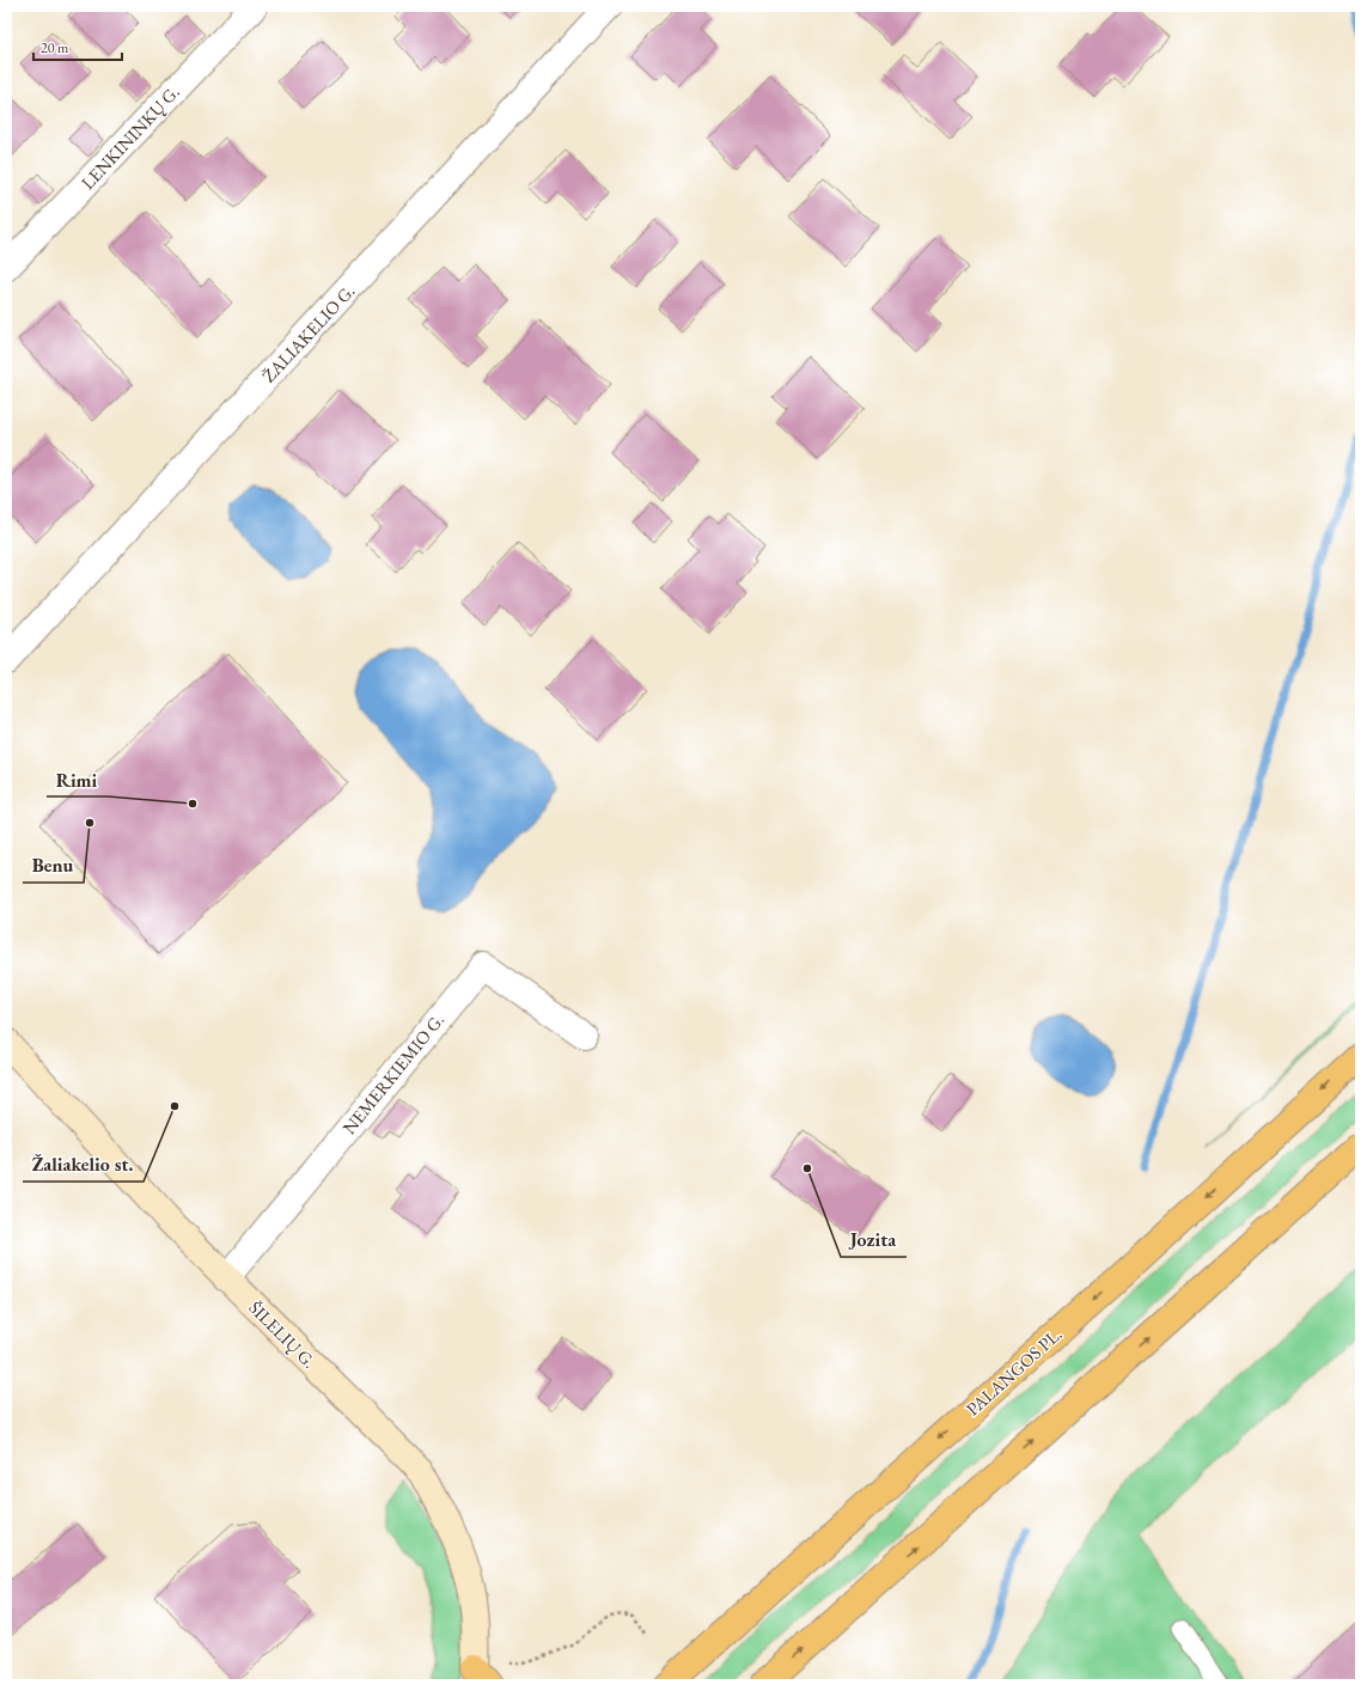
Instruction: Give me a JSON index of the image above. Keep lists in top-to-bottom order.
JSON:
{
  "streets": {
    "highway": ["PALANGOS PL."],
    "main road": ["ŠILELIŲ G."],
    "street": ["LENKININKŲ G.", "ŽALIAKELIO G.", "NEMERKIEMIO G."]
  },
  "crossings": [
    ["NEMERKIEMIO G.", "ŠILELIŲ G."]
  ],
  "places": [
    "Rimi",
    "Benu",
    "Žaliakelio st.",
    "Jozita"
  ],
  "scale_bar": "20 m"
}
